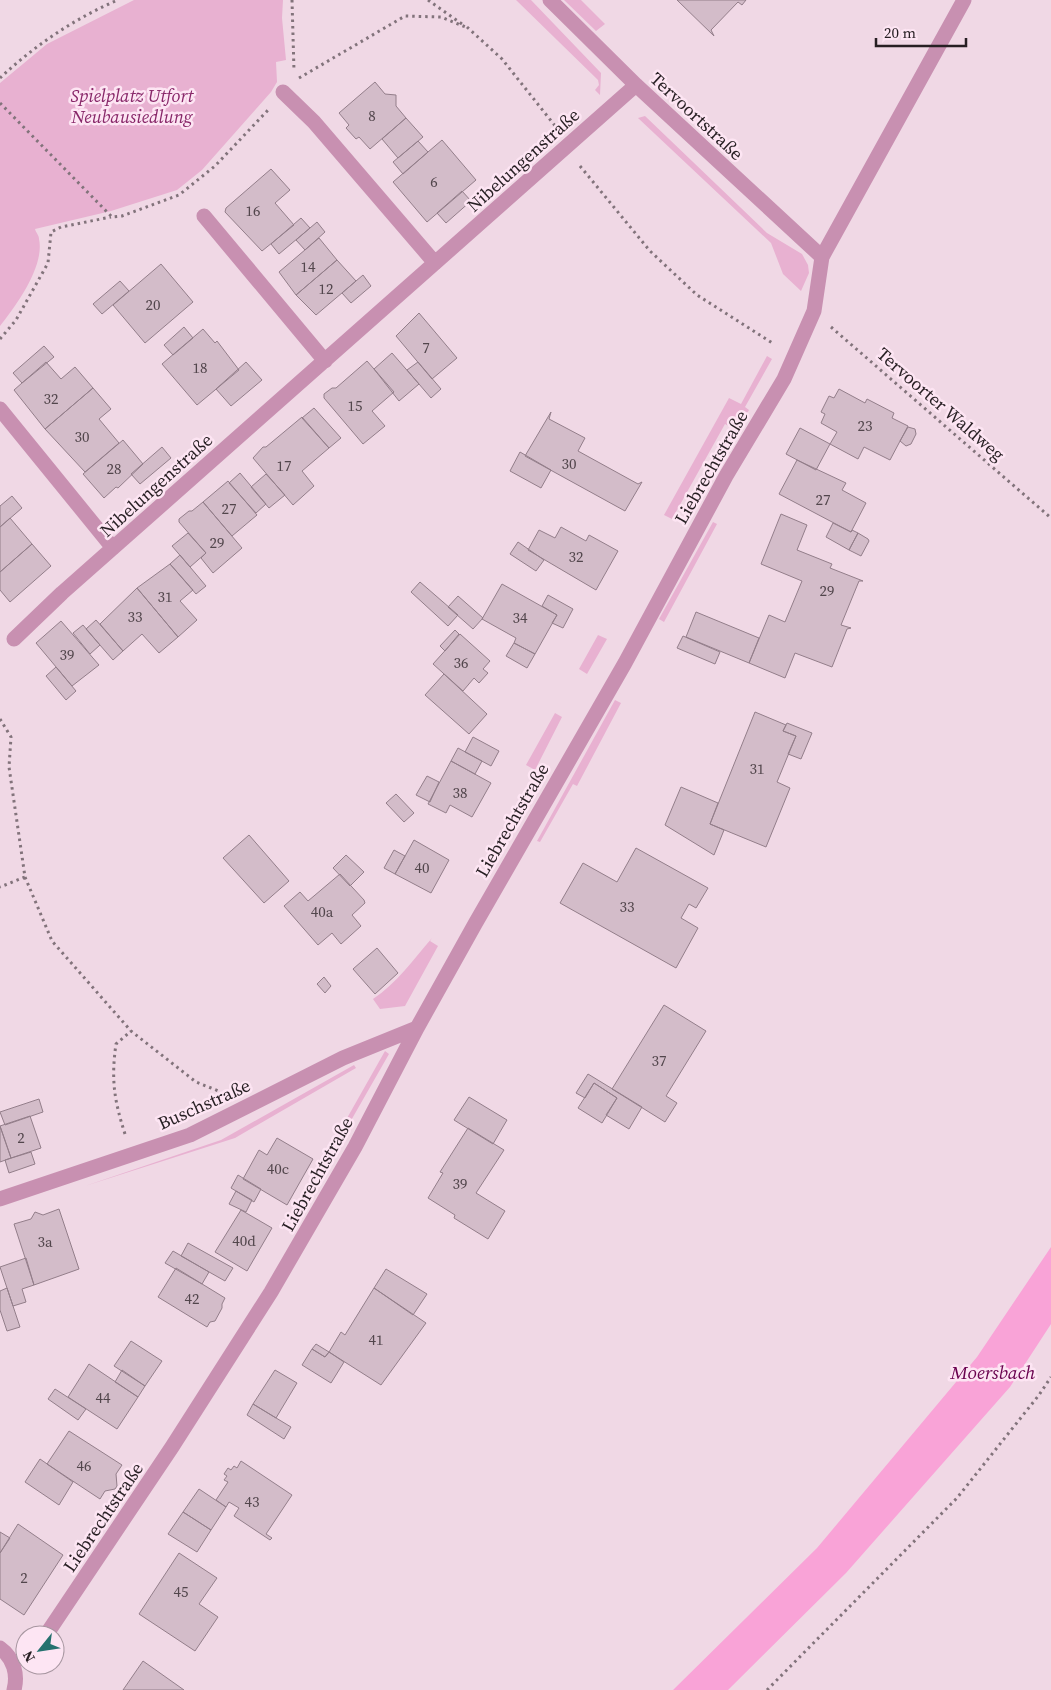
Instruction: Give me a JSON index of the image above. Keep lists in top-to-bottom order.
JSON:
{
  "streets": {
    "street": [
      "Tervoortstraße",
      "Nibelungenstraße",
      "Liebrechtstraße",
      "Buschstraße"
    ],
    "path": ["Tervoorter Waldweg"]
  },
  "crossings": [
    ["Tervoortstraße", "Nibelungenstraße"],
    ["Tervoortstraße", "Liebrechtstraße"],
    ["Tervoorter Waldweg", "Liebrechtstraße"],
    ["Liebrechtstraße", "Buschstraße"]
  ],
  "water": ["Moersbach"],
  "parks": ["Spielplatz Utfort Neubausiedlung"],
  "house_numbers": [
    "8",
    "6",
    "16",
    "14",
    "12",
    "20",
    "7",
    "18",
    "32",
    "15",
    "23",
    "30",
    "30",
    "17",
    "28",
    "27",
    "27",
    "29",
    "32",
    "29",
    "31",
    "33",
    "34",
    "39",
    "36",
    "31",
    "38",
    "40",
    "33",
    "40a",
    "37",
    "2",
    "40c",
    "39",
    "40d",
    "3a",
    "42",
    "41",
    "44",
    "46",
    "43",
    "2",
    "45"
  ],
  "scale_bar": "20 m",
  "north": "bottom left"
}
